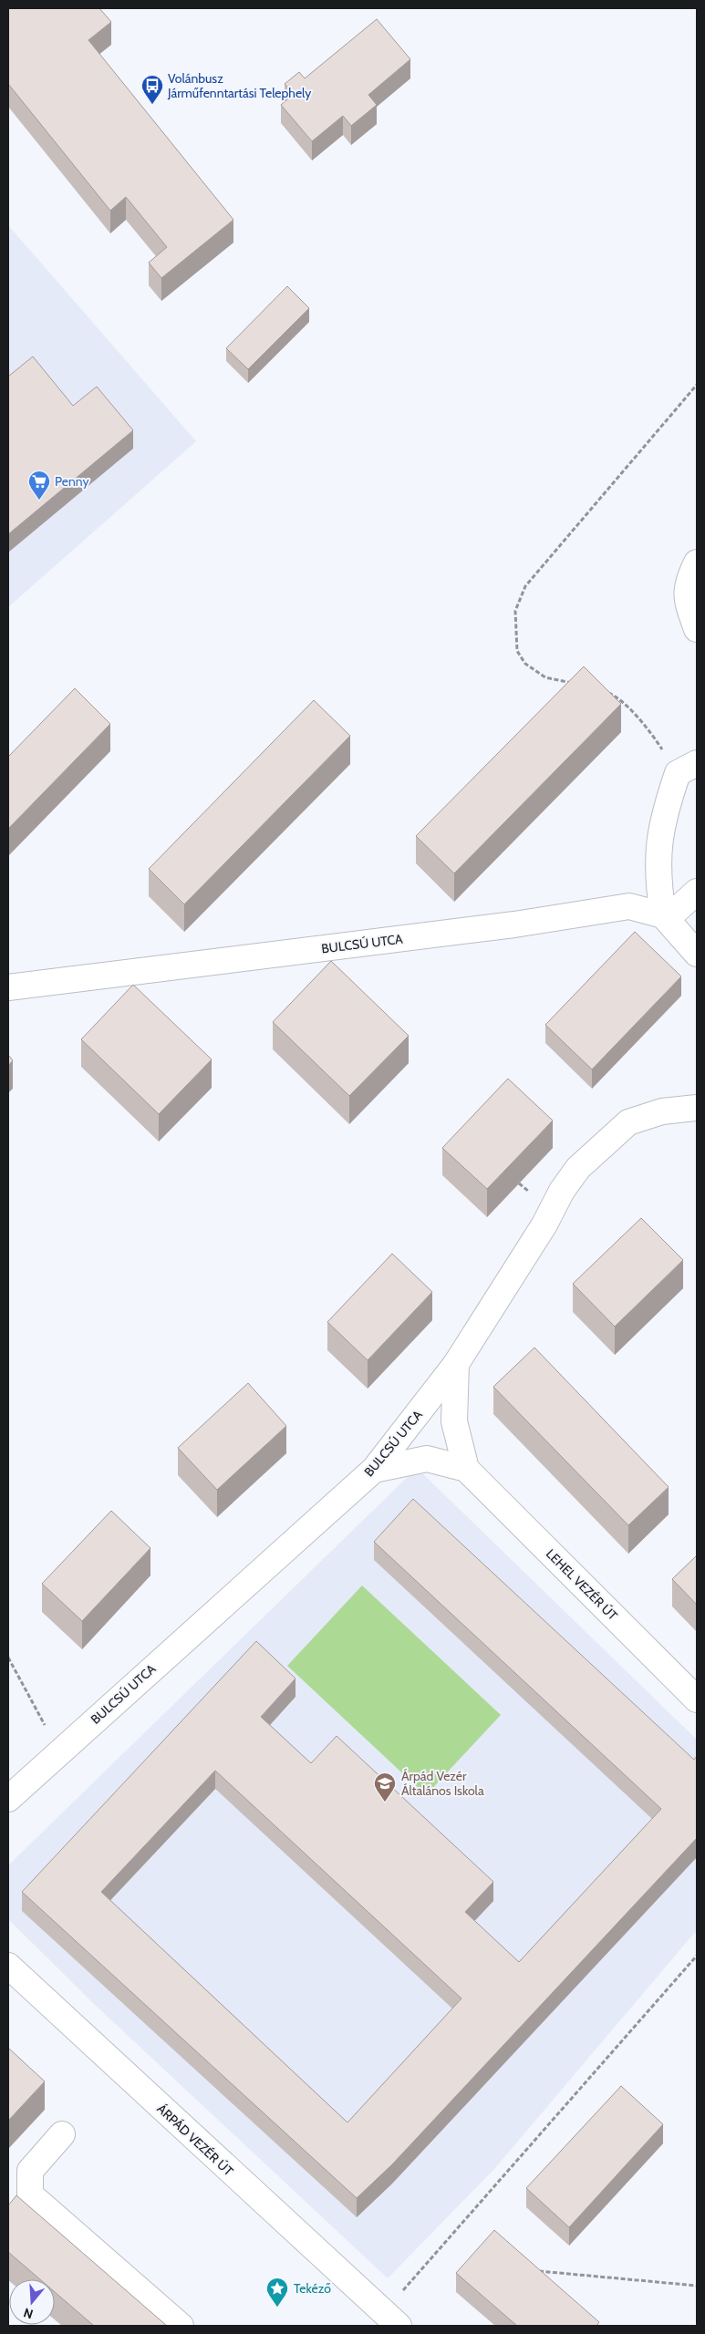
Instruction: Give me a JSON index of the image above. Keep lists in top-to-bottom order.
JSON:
{
  "streets": {
    "street": ["BULCSÚ UTCA", "LEHEL VEZÉR ÚT", "ÁRPÁD VEZÉR ÚT"]
  },
  "places": {
    "bus stop": ["Volánbusz Járműfenntartási Telephely"],
    "supermarket": ["Penny"],
    "school or university": ["Árpád Vezér Általános Iskola"],
    "place": ["Tekéző"]
  },
  "north": "bottom"
}
